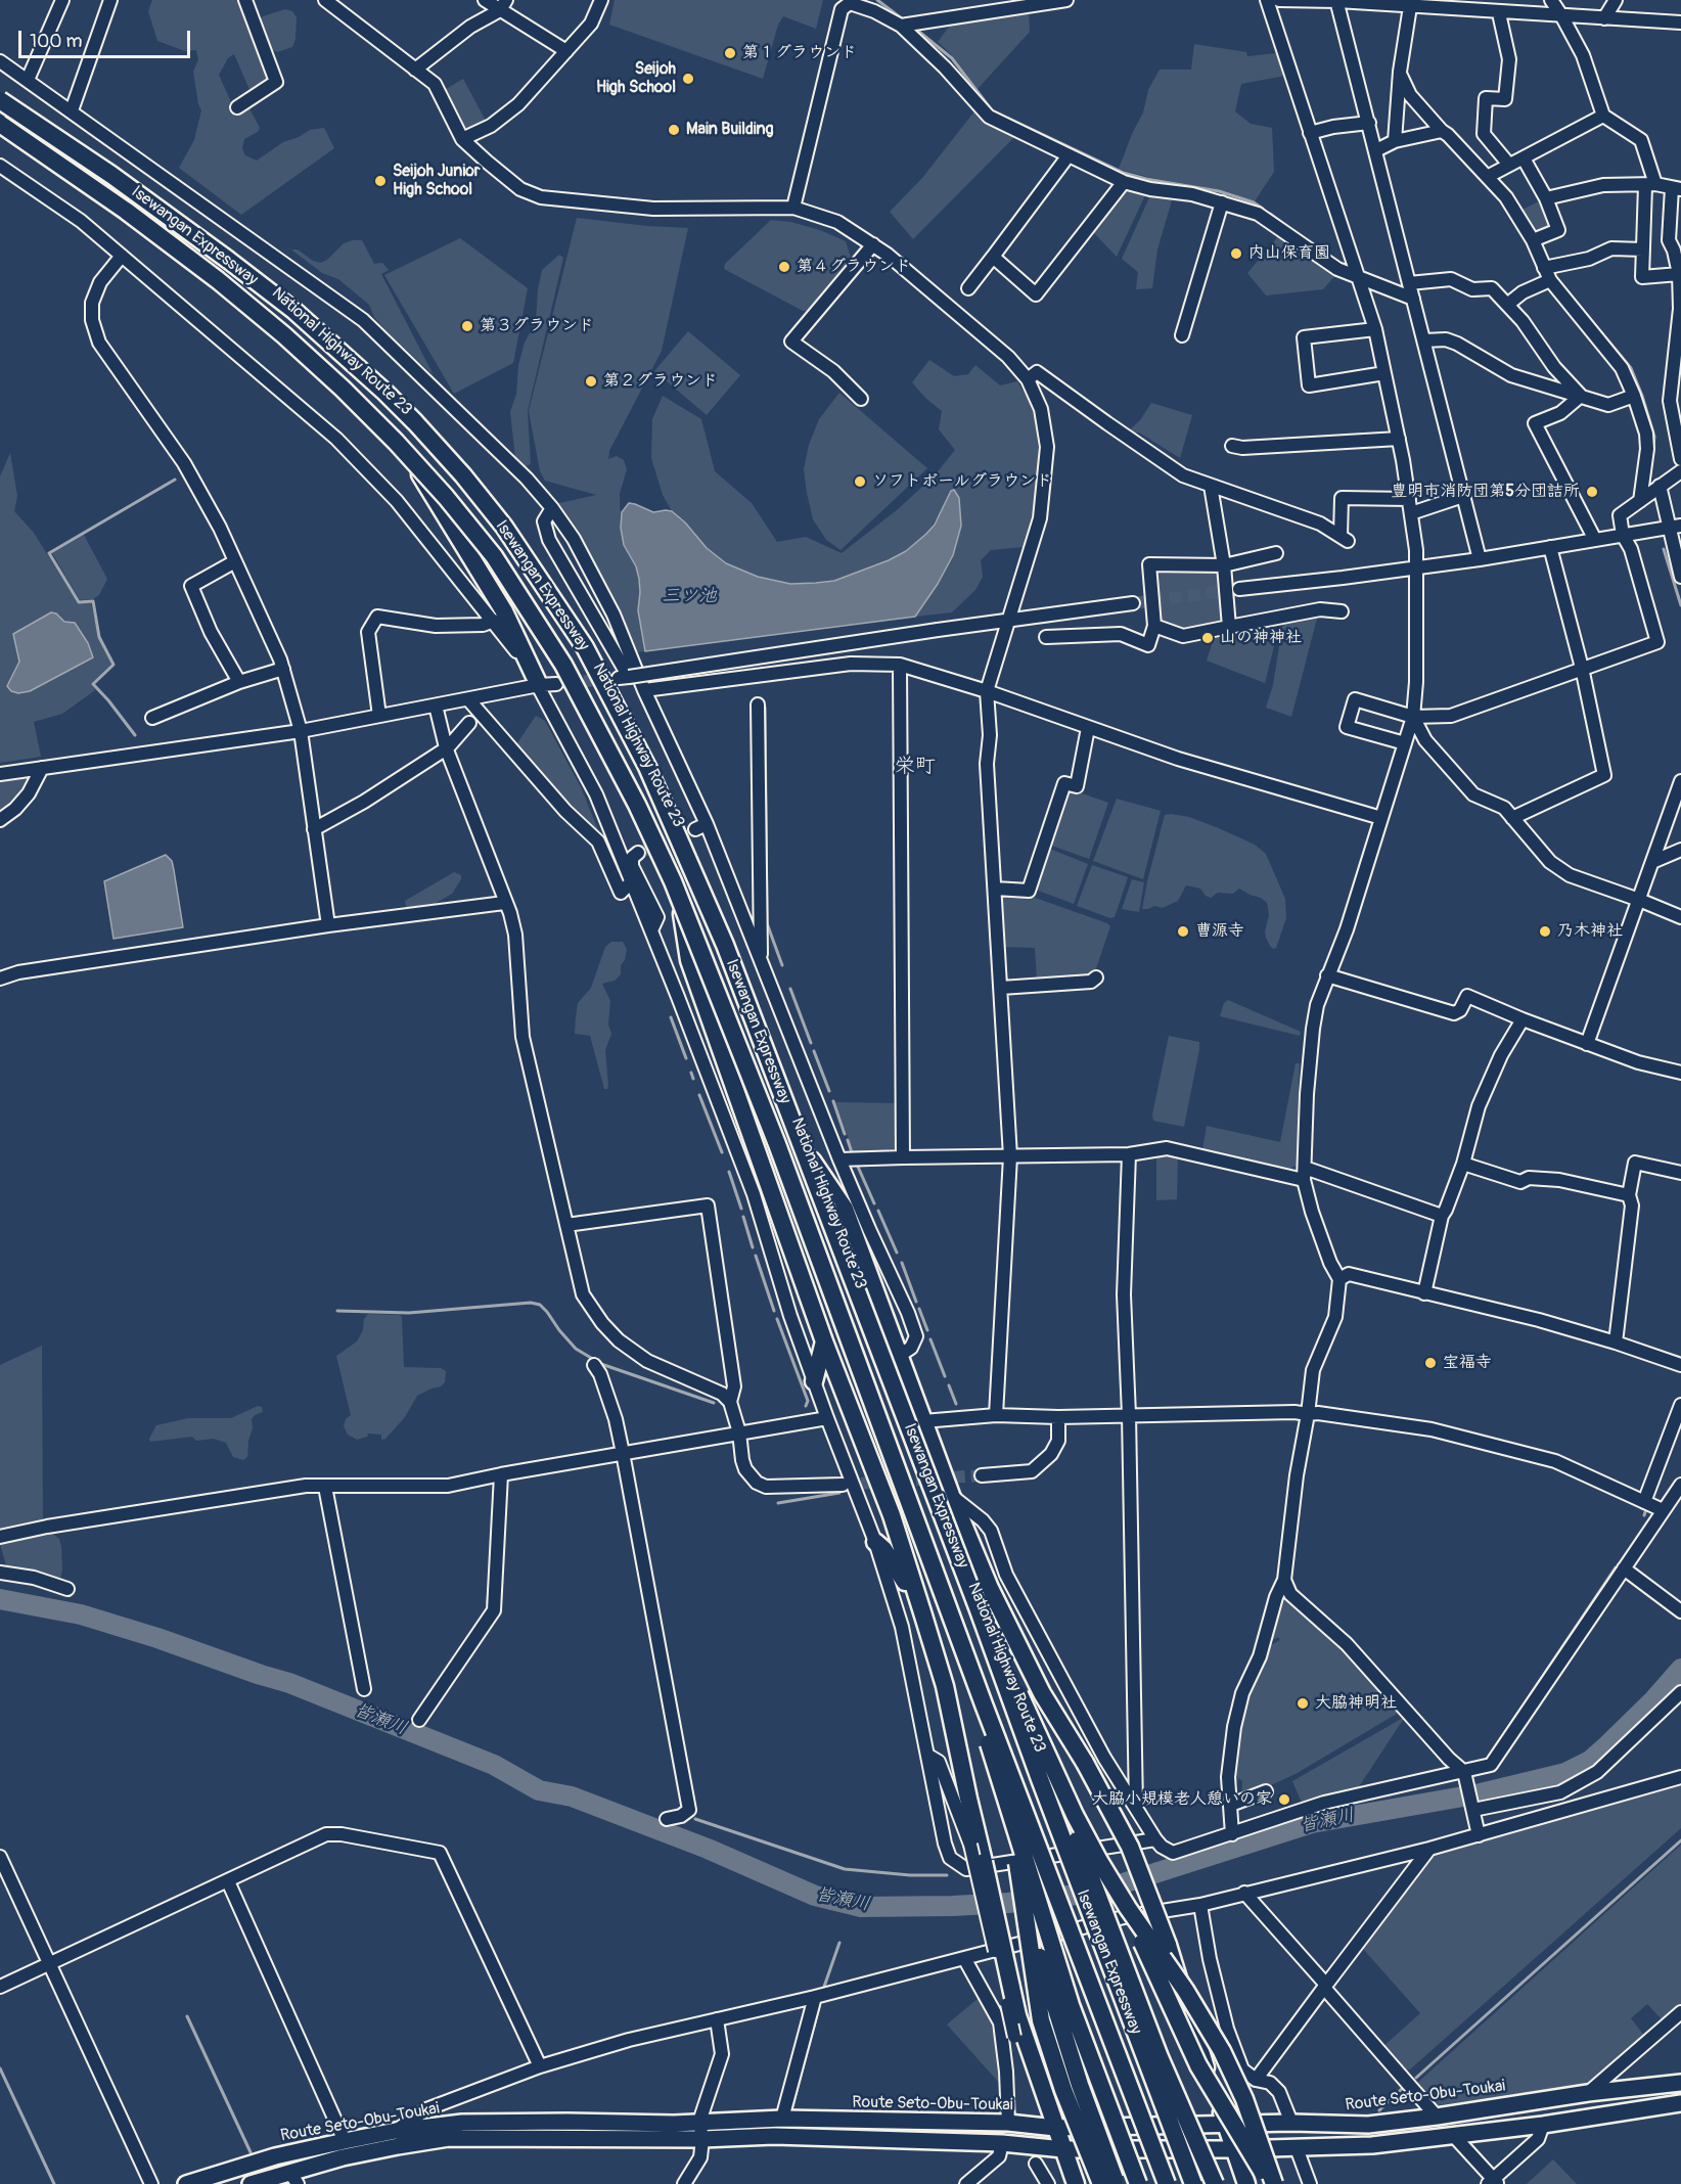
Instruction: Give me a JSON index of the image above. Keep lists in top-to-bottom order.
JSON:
{
  "streets": {
    "highway": ["Isewangan Expressway", "National Highway Route 23"],
    "main road": ["Route Seto-Obu-Toukai"]
  },
  "crossings": [
    ["Isewangan Expressway", "National Highway Route 23"]
  ],
  "districts": ["栄町"],
  "water": ["三ツ池", "皆瀬川"],
  "places": [
    "第１グラウンド",
    "Seijoh High School",
    "Main Building",
    "Seijoh Junior High School",
    "内山保育園",
    "第４グラウンド",
    "第３グラウンド",
    "第２グラウンド",
    "ソフトボールグラウンド",
    "豊明市消防団第5分団詰所",
    "山の神神社",
    "曹源寺",
    "乃木神社",
    "宝福寺",
    "大脇神明社",
    "大脇小規模老人憩いの家"
  ],
  "scale_bar": "100 m"
}
